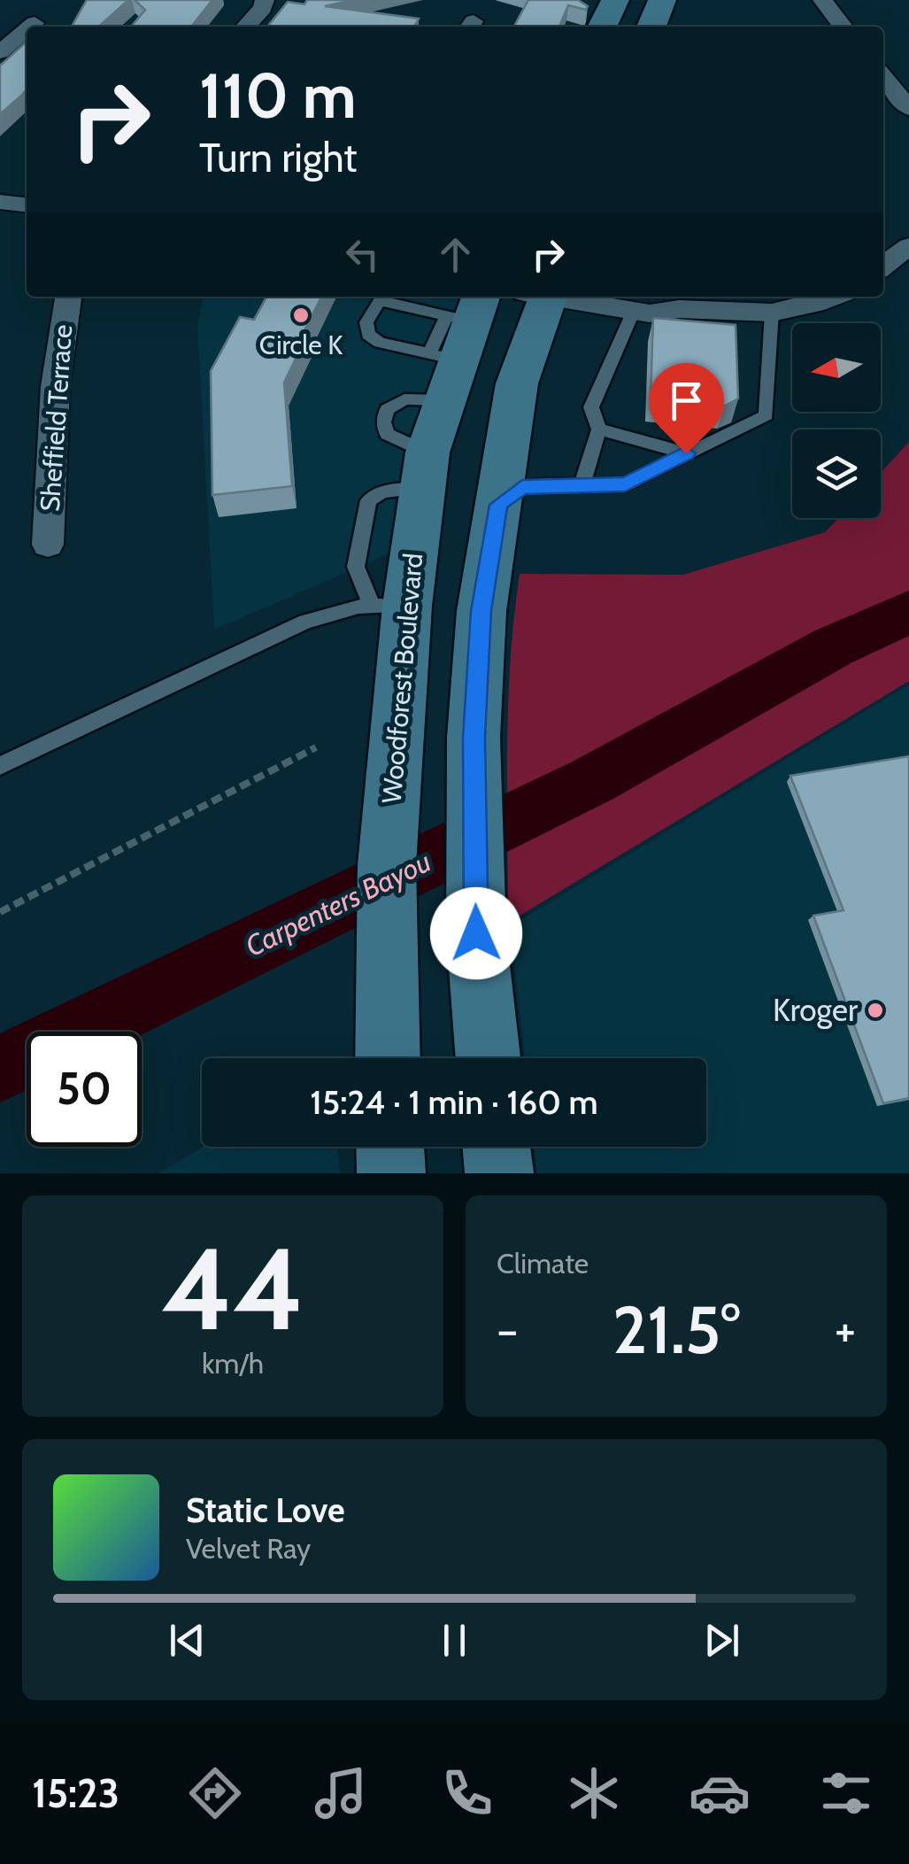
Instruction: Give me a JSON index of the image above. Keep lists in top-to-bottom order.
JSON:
{
  "streets": {
    "main road": ["Woodforest Boulevard"],
    "street": ["Sheffield Terrace"]
  },
  "water": ["Carpenters Bayou"],
  "places": ["Circle K", "Kroger"],
  "north": "left",
  "page": {
    "turn": ["110 m", "Turn right"],
    "limit": "50",
    "trip": "15:24 · 1 min · 160 m",
    "tile": [
      ["44", "km/h"],
      "Climate"
    ],
    "heat": ["−", "21.5°", "+"],
    "song": ["Static Love", "Velvet Ray"],
    "tabs": "15:23"
  }
}
